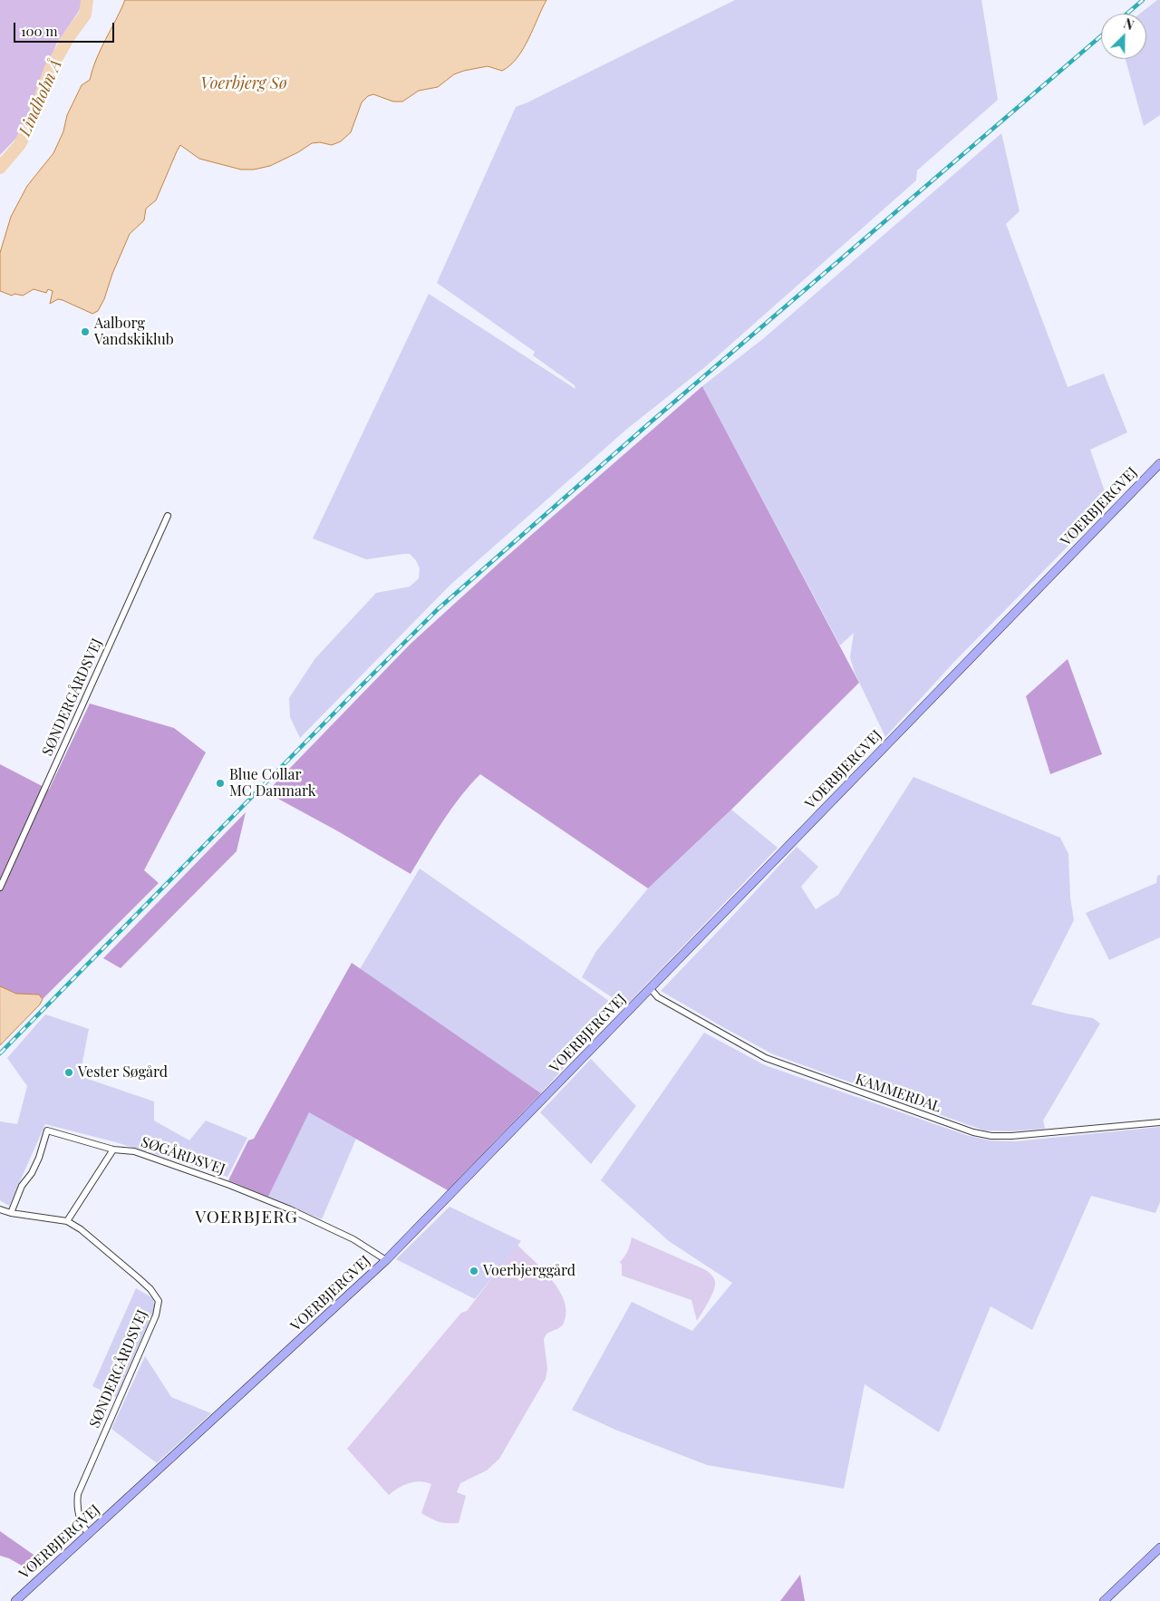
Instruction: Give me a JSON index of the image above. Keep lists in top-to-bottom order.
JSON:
{
  "streets": {
    "street": [
      "VOERBJERGVEJ",
      "SØNDERGÅRDSVEJ",
      "KAMMERDAL",
      "SØGÅRDSVEJ"
    ]
  },
  "crossings": [
    ["VOERBJERGVEJ", "SØNDERGÅRDSVEJ"],
    ["VOERBJERGVEJ", "KAMMERDAL"],
    ["VOERBJERGVEJ", "SØGÅRDSVEJ"],
    ["SØNDERGÅRDSVEJ", "SØGÅRDSVEJ"]
  ],
  "districts": ["VOERBJERG"],
  "water": ["Voerbjerg Sø", "Lindholm Å"],
  "places": [
    "Aalborg Vandskiklub",
    "Blue Collar MC Danmark",
    "Vester Søgård",
    "Voerbjerggård"
  ],
  "scale_bar": "100 m",
  "north": "top right"
}
